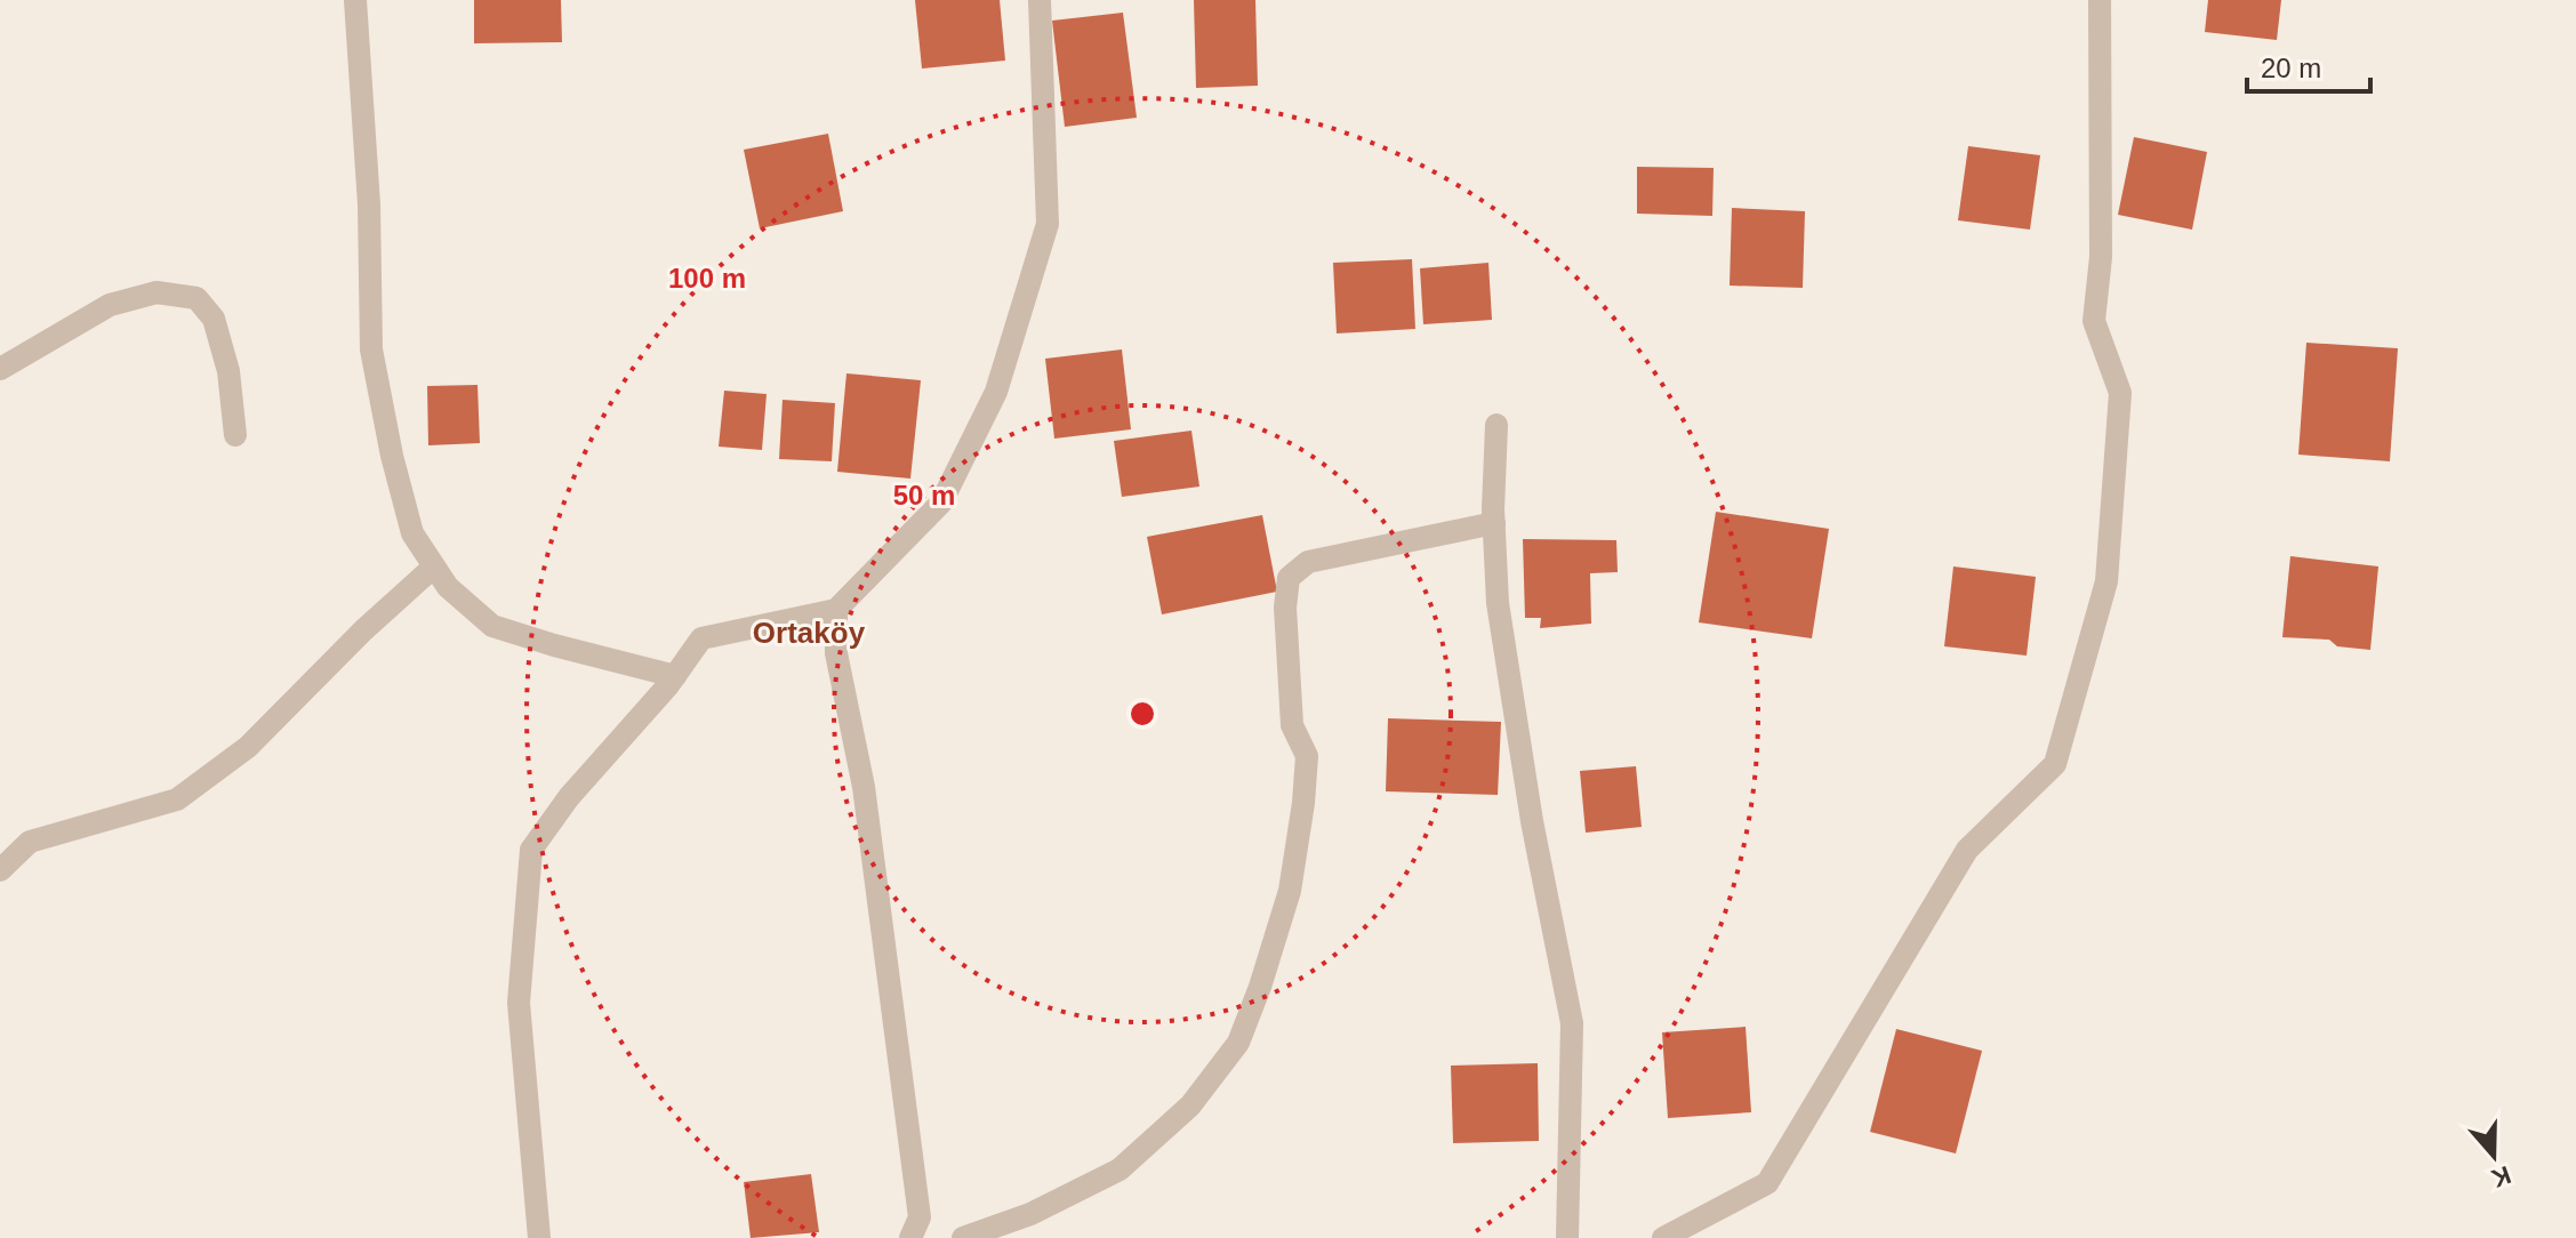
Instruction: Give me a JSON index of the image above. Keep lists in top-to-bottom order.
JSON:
{
  "districts": ["Ortaköy"],
  "scale_bar": "20 m",
  "north": "bottom",
  "rings": ["100 m", "50 m"]
}
